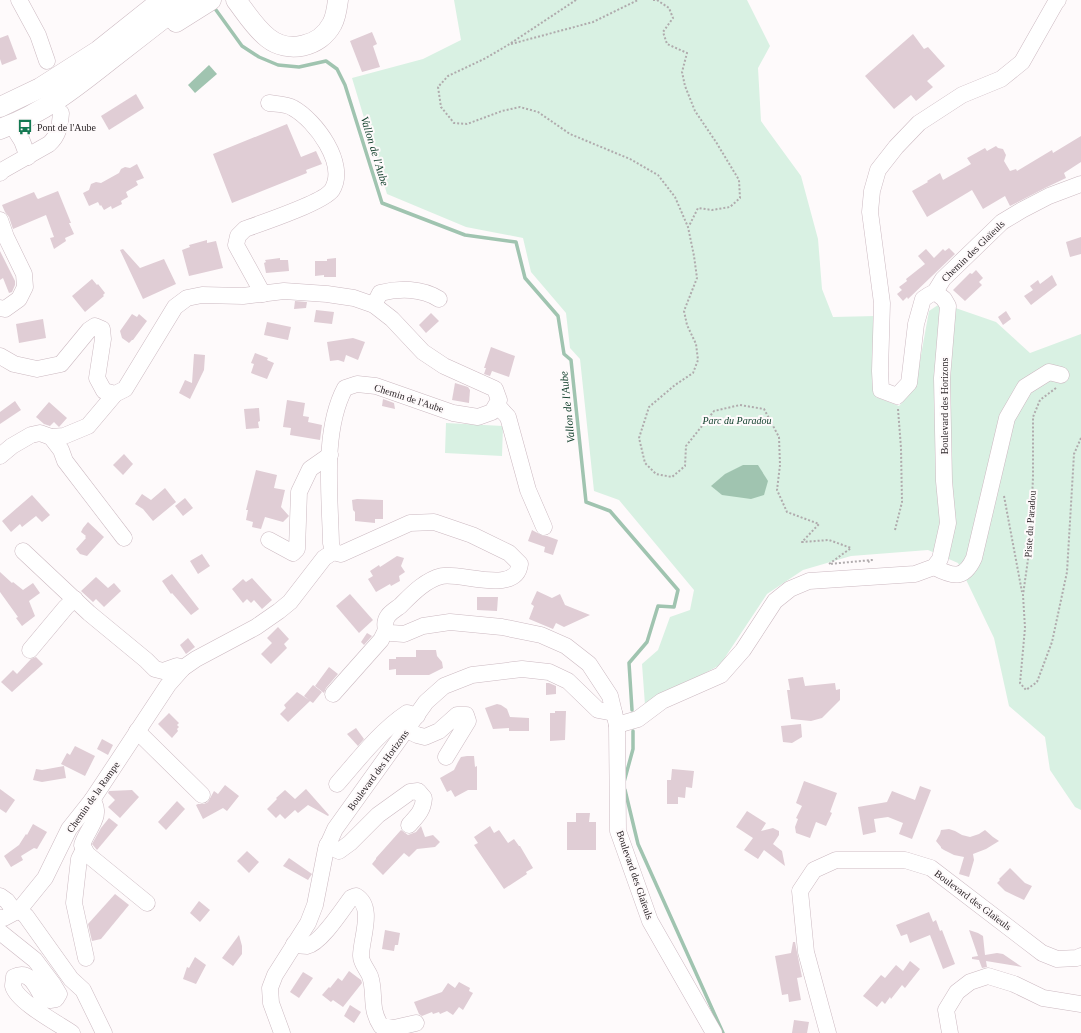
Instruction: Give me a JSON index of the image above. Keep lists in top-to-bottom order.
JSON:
{
  "streets": {
    "street": [
      "Chemin des Glaïeuls",
      "Chemin de l'Aube",
      "Boulevard des Horizons",
      "Chemin de la Rampe",
      "Boulevard des Glaïeuls"
    ],
    "path": ["Piste du Paradou"]
  },
  "crossings": [
    ["Chemin des Glaïeuls", "Boulevard des Horizons"],
    ["Chemin de l'Aube", "Chemin de la Rampe"],
    ["Boulevard des Horizons", "Boulevard des Glaïeuls"]
  ],
  "water": ["Vallon de l'Aube"],
  "parks": ["Parc du Paradou"],
  "places": {
    "bus stop": ["Pont de l'Aube"]
  }
}
